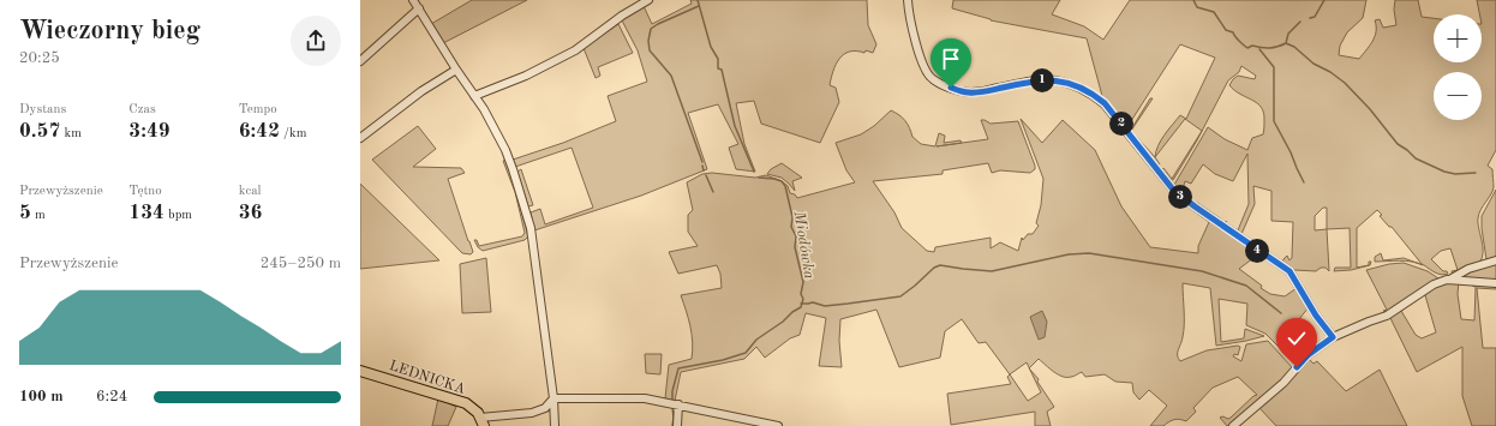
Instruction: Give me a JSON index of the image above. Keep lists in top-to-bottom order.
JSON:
{
  "streets": {
    "main road": ["LEDNICKA"]
  },
  "water": ["Miodówka"],
  "page": {
    "heading": ["Wieczorny bieg", "20:25"],
    "map_buttons": ["+", "−"],
    "pins": [
      "1",
      "2",
      "3",
      "4"
    ],
    "stats": [
      ["Dystans", "0.57 km"],
      ["Czas", "3:49"],
      ["Tempo", "6:42 /km"],
      ["Przewyższenie", "5 m"],
      ["Tętno", "134 bpm"],
      ["kcal", "36"]
    ],
    "chart": ["Przewyższenie", "245–250 m"],
    "list": [
      {
        "name": "100 m",
        "note": "6:24"
      }
    ]
  }
}
